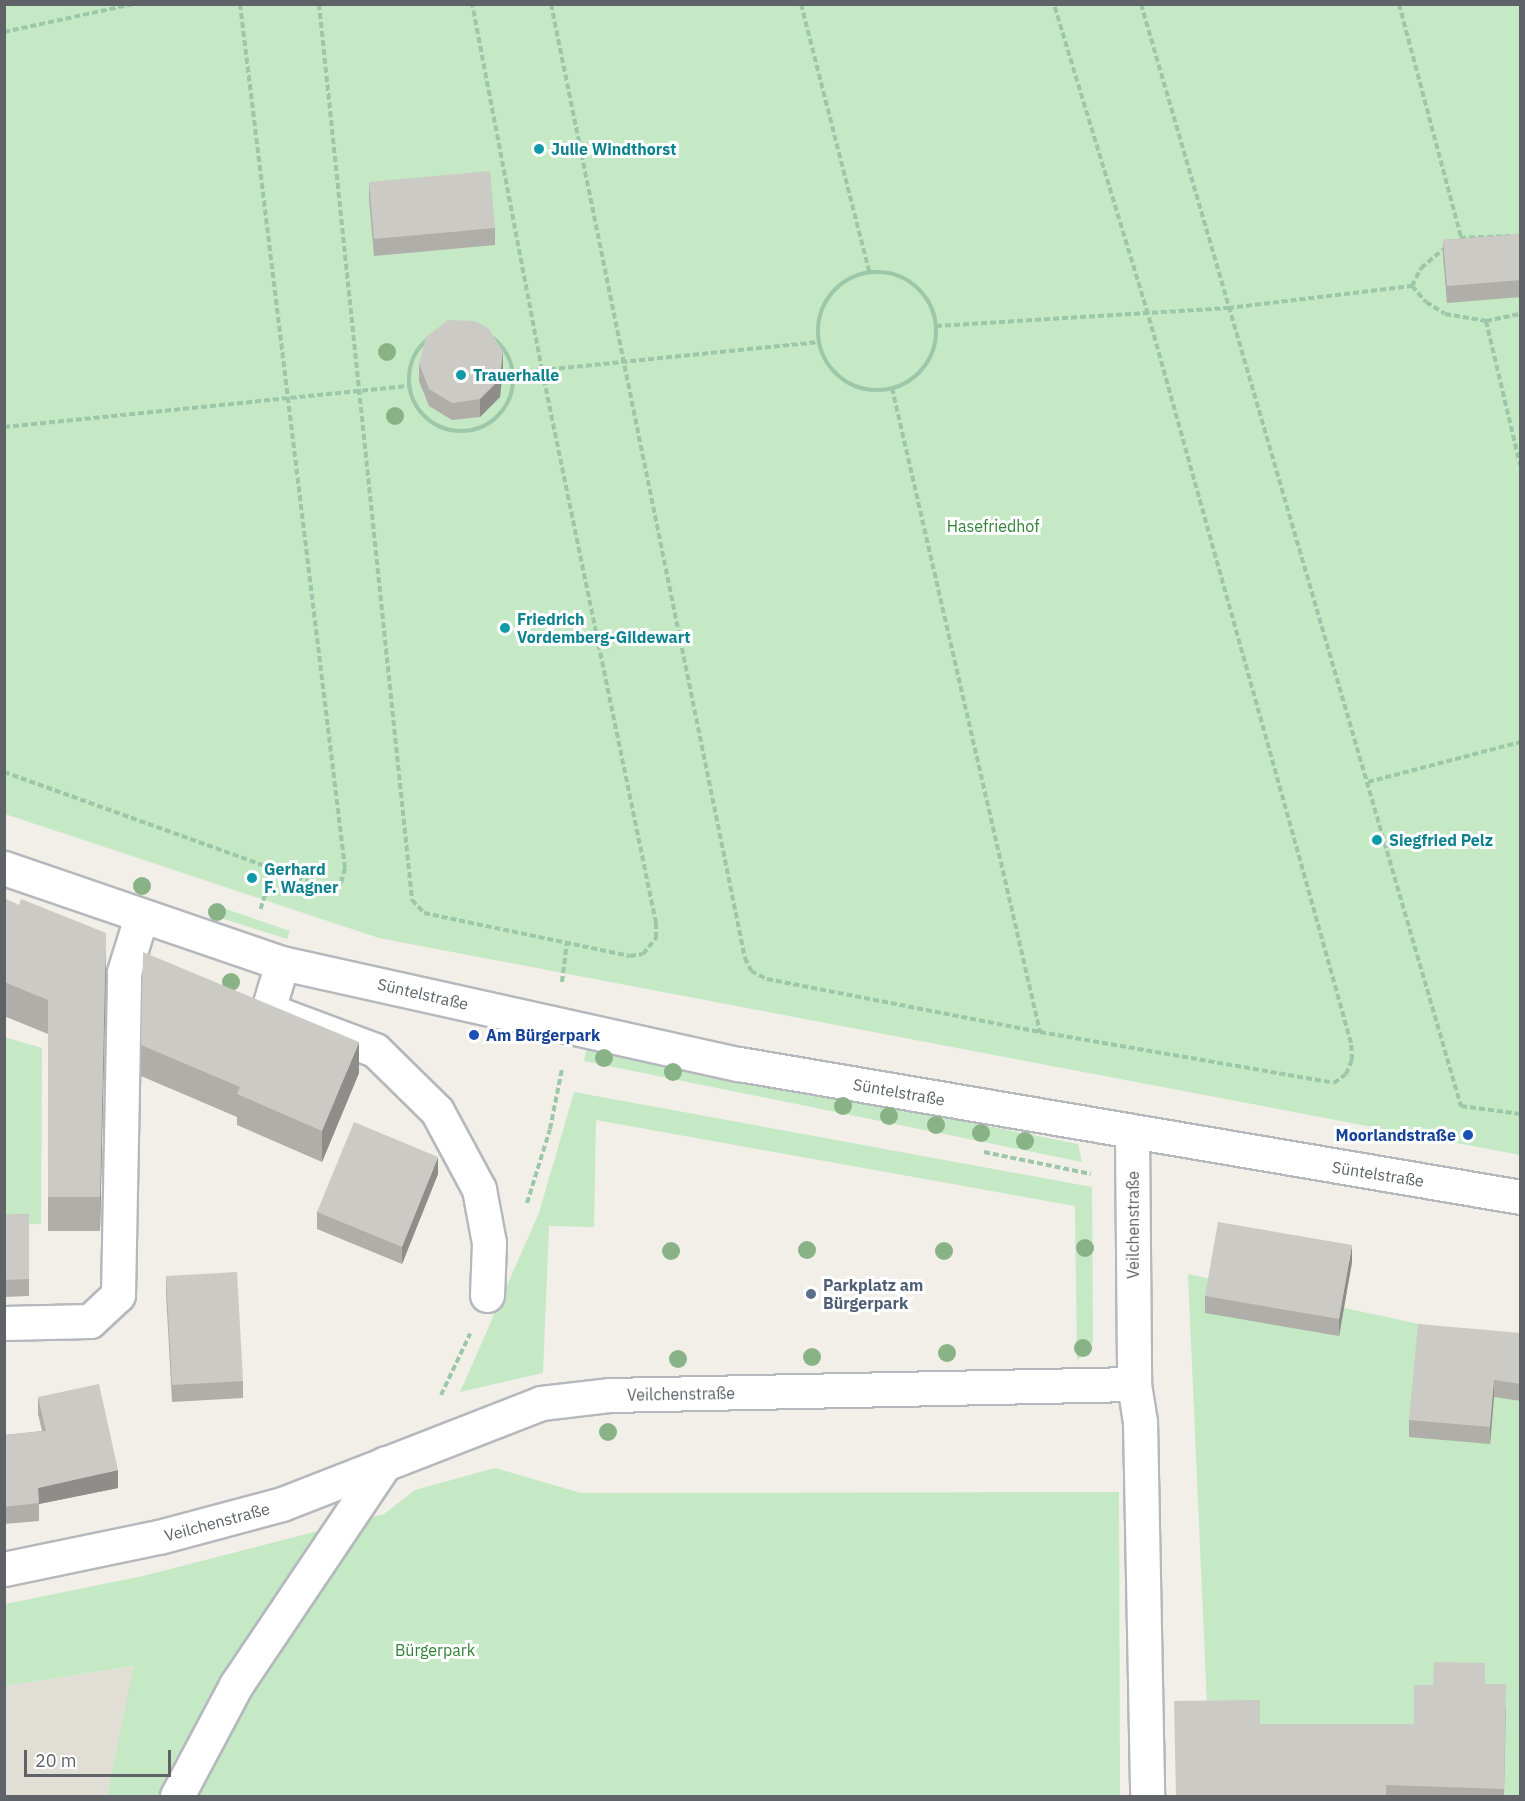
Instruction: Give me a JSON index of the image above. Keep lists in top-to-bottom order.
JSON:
{
  "streets": {
    "street": ["Süntelstraße", "Veilchenstraße"]
  },
  "crossings": [
    ["Süntelstraße", "Veilchenstraße"]
  ],
  "parks": ["Hasefriedhof", "Bürgerpark"],
  "places": [
    "Julie Windthorst",
    "Trauerhalle",
    "Friedrich Vordemberg-Gildewart",
    "Siegfried Pelz",
    "Gerhard F. Wagner",
    "Am Bürgerpark",
    "Moorlandstraße",
    "Parkplatz am Bürgerpark"
  ],
  "scale_bar": "20 m"
}
